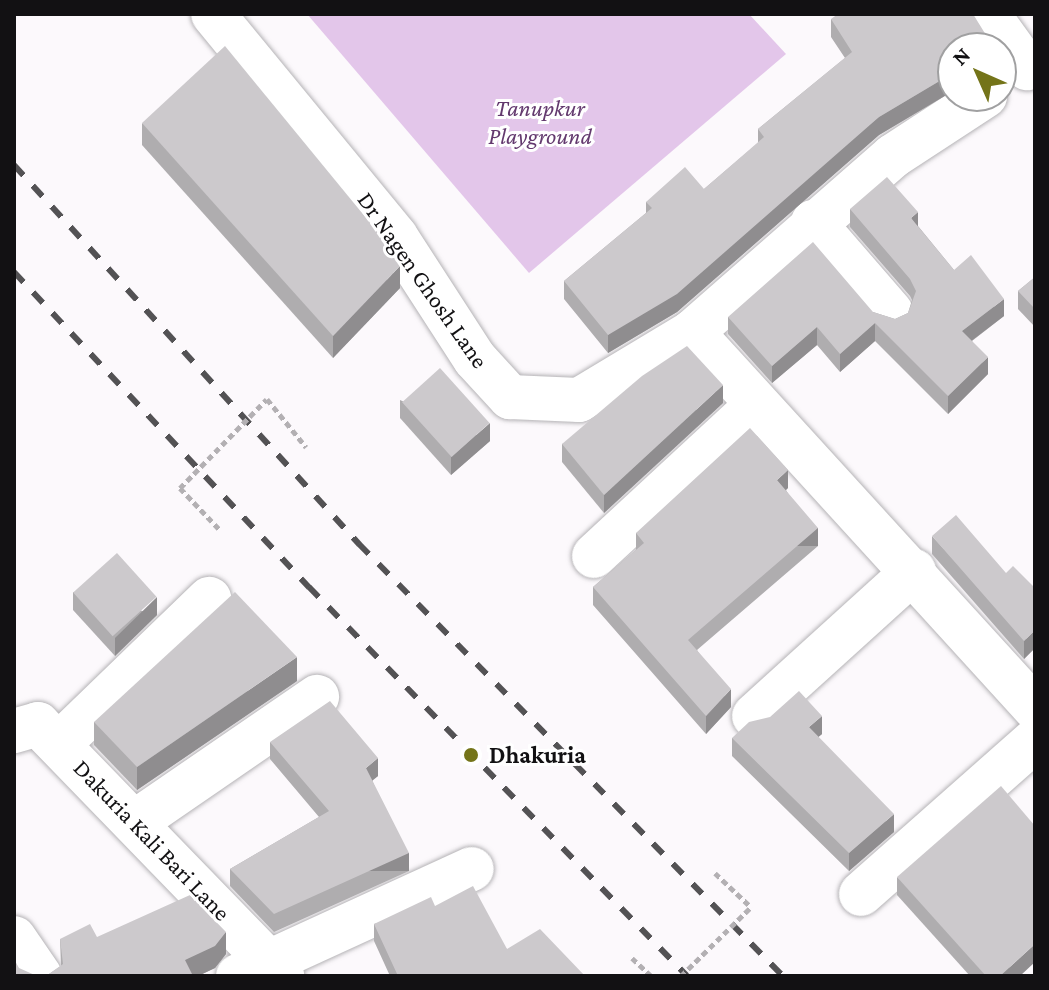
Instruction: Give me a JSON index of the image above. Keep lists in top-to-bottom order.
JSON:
{
  "streets": {
    "street": ["Dr Nagen Ghosh Lane", "Dakuria Kali Bari Lane"]
  },
  "parks": ["Tanupkur Playground"],
  "places": ["Dhakuria"],
  "north": "top left"
}
